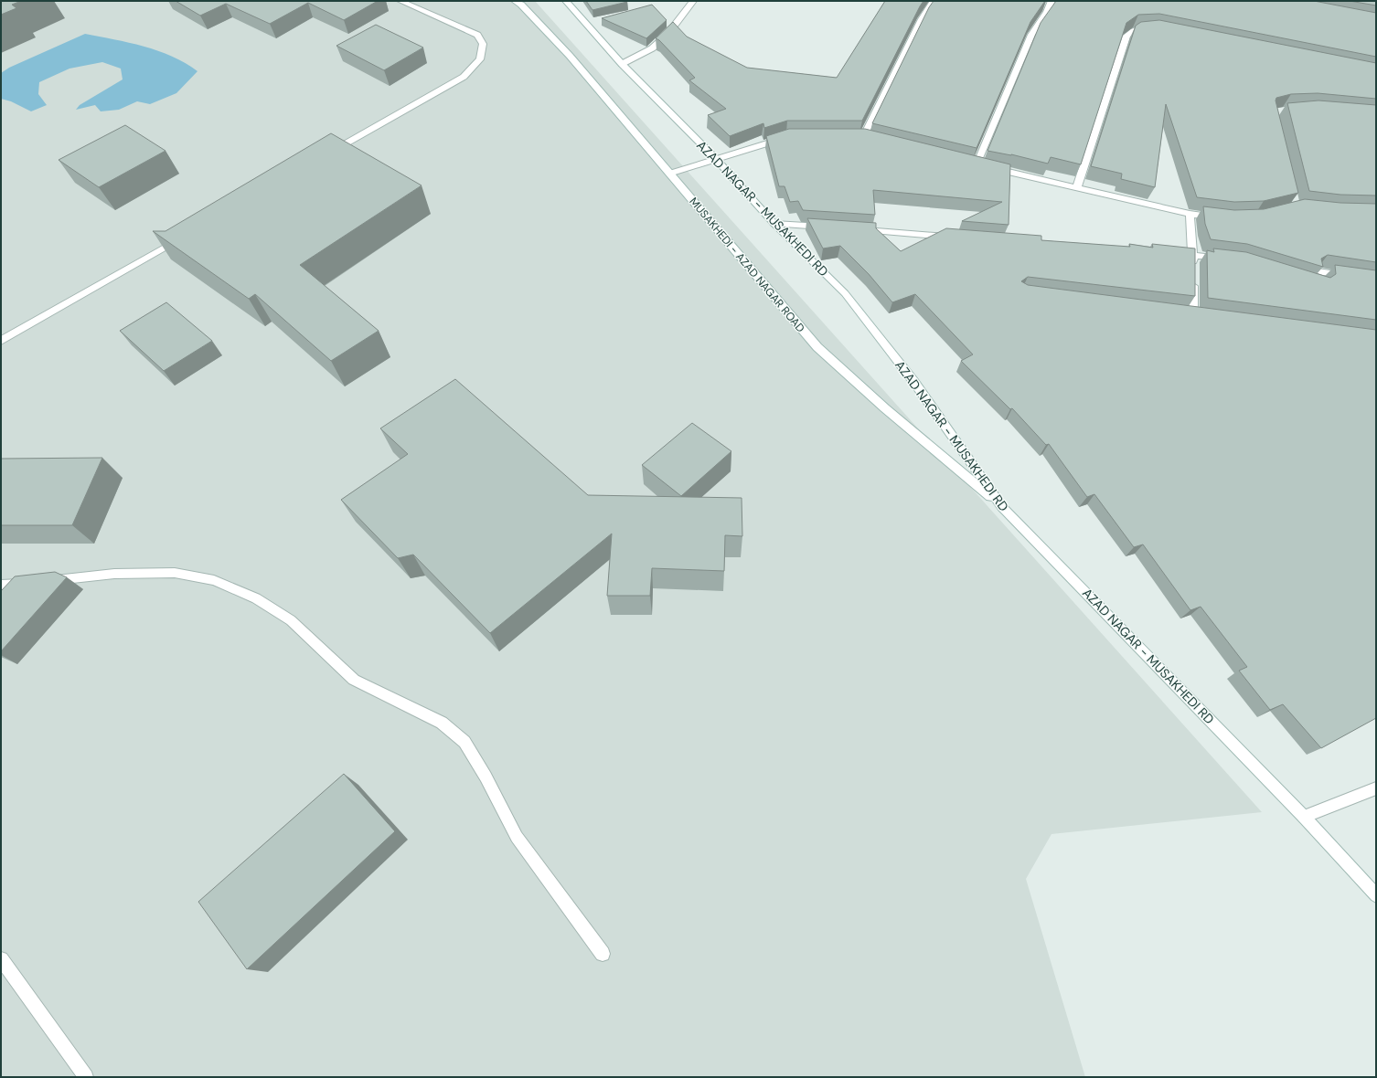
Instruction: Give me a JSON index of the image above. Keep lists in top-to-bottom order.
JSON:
{
  "streets": {
    "main road": ["AZAD NAGAR - MUSAKHEDI RD", "MUSAKHEDI - AZAD NAGAR ROAD"]
  },
  "crossings": [
    ["AZAD NAGAR - MUSAKHEDI RD", "MUSAKHEDI - AZAD NAGAR ROAD"]
  ]
}
